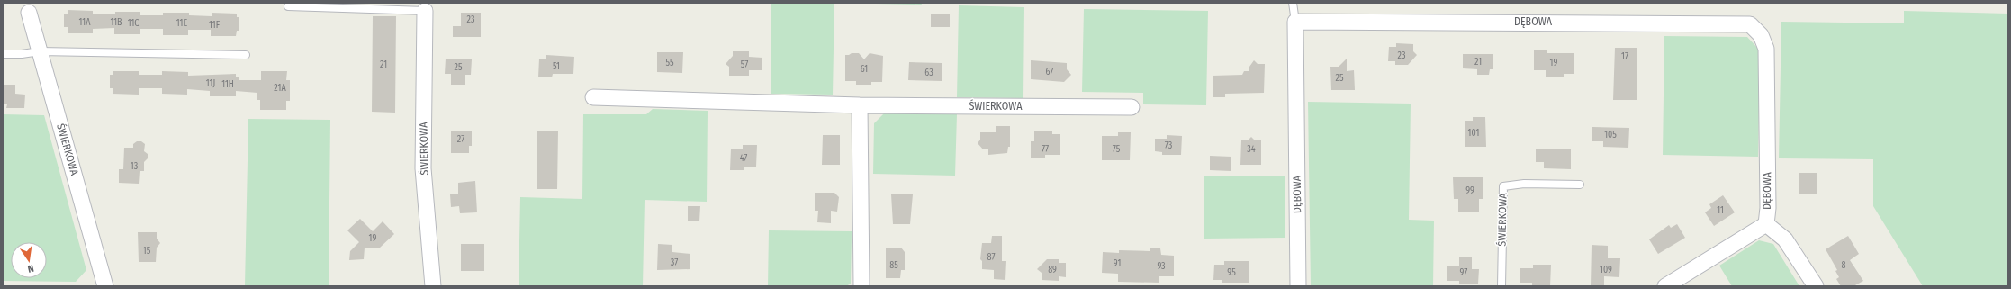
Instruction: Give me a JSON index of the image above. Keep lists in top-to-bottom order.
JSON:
{
  "streets": {
    "street": ["DĘBOWA", "ŚWIERKOWA"]
  },
  "house_numbers": [
    "23",
    "11A",
    "11B",
    "11C",
    "11E",
    "11F",
    "23",
    "17",
    "21",
    "55",
    "19",
    "21",
    "57",
    "51",
    "25",
    "61",
    "67",
    "63",
    "25",
    "11J",
    "11H",
    "21A",
    "101",
    "105",
    "27",
    "73",
    "77",
    "75",
    "34",
    "47",
    "13",
    "99",
    "11",
    "19",
    "15",
    "87",
    "37",
    "91",
    "85",
    "8",
    "93",
    "89",
    "109",
    "95",
    "97"
  ],
  "north": "bottom"
}
